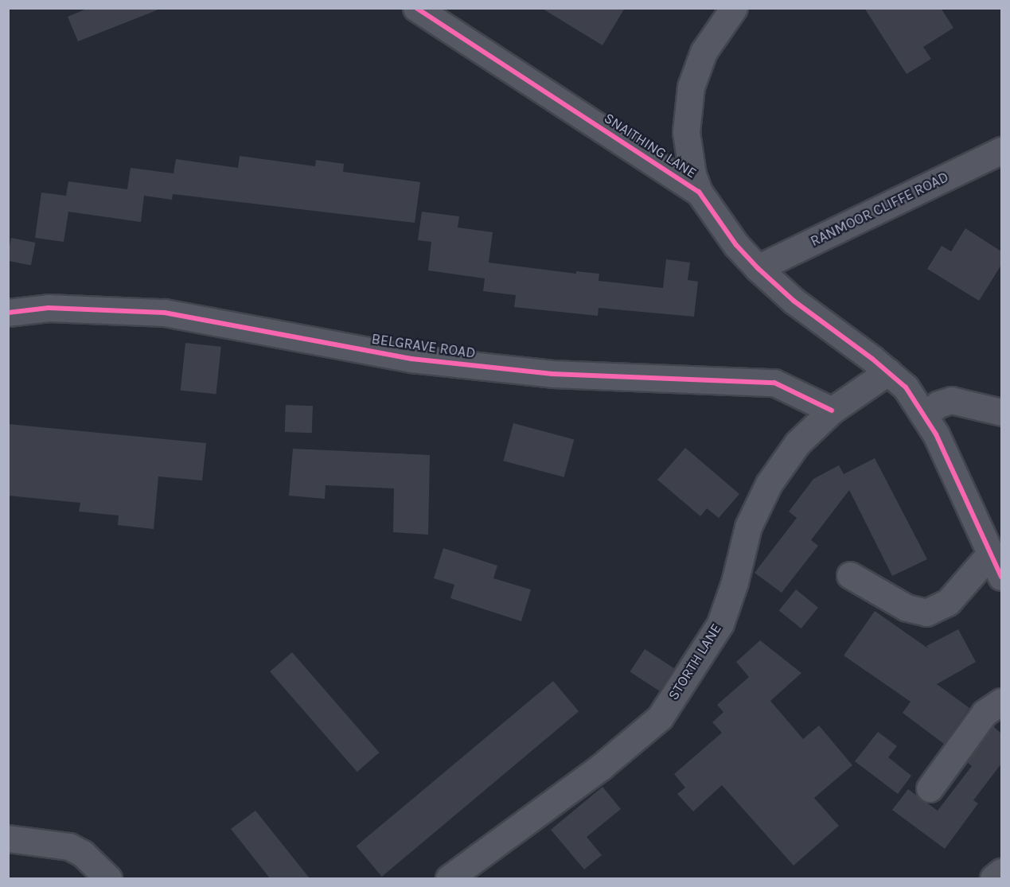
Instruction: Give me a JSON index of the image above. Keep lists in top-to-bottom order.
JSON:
{
  "streets": {
    "street": [
      "SNAITHING LANE",
      "RANMOOR CLIFFE ROAD",
      "BELGRAVE ROAD",
      "STORTH LANE"
    ]
  },
  "crossings": [
    ["SNAITHING LANE", "RANMOOR CLIFFE ROAD"],
    ["SNAITHING LANE", "STORTH LANE"],
    ["BELGRAVE ROAD", "STORTH LANE"]
  ]
}
